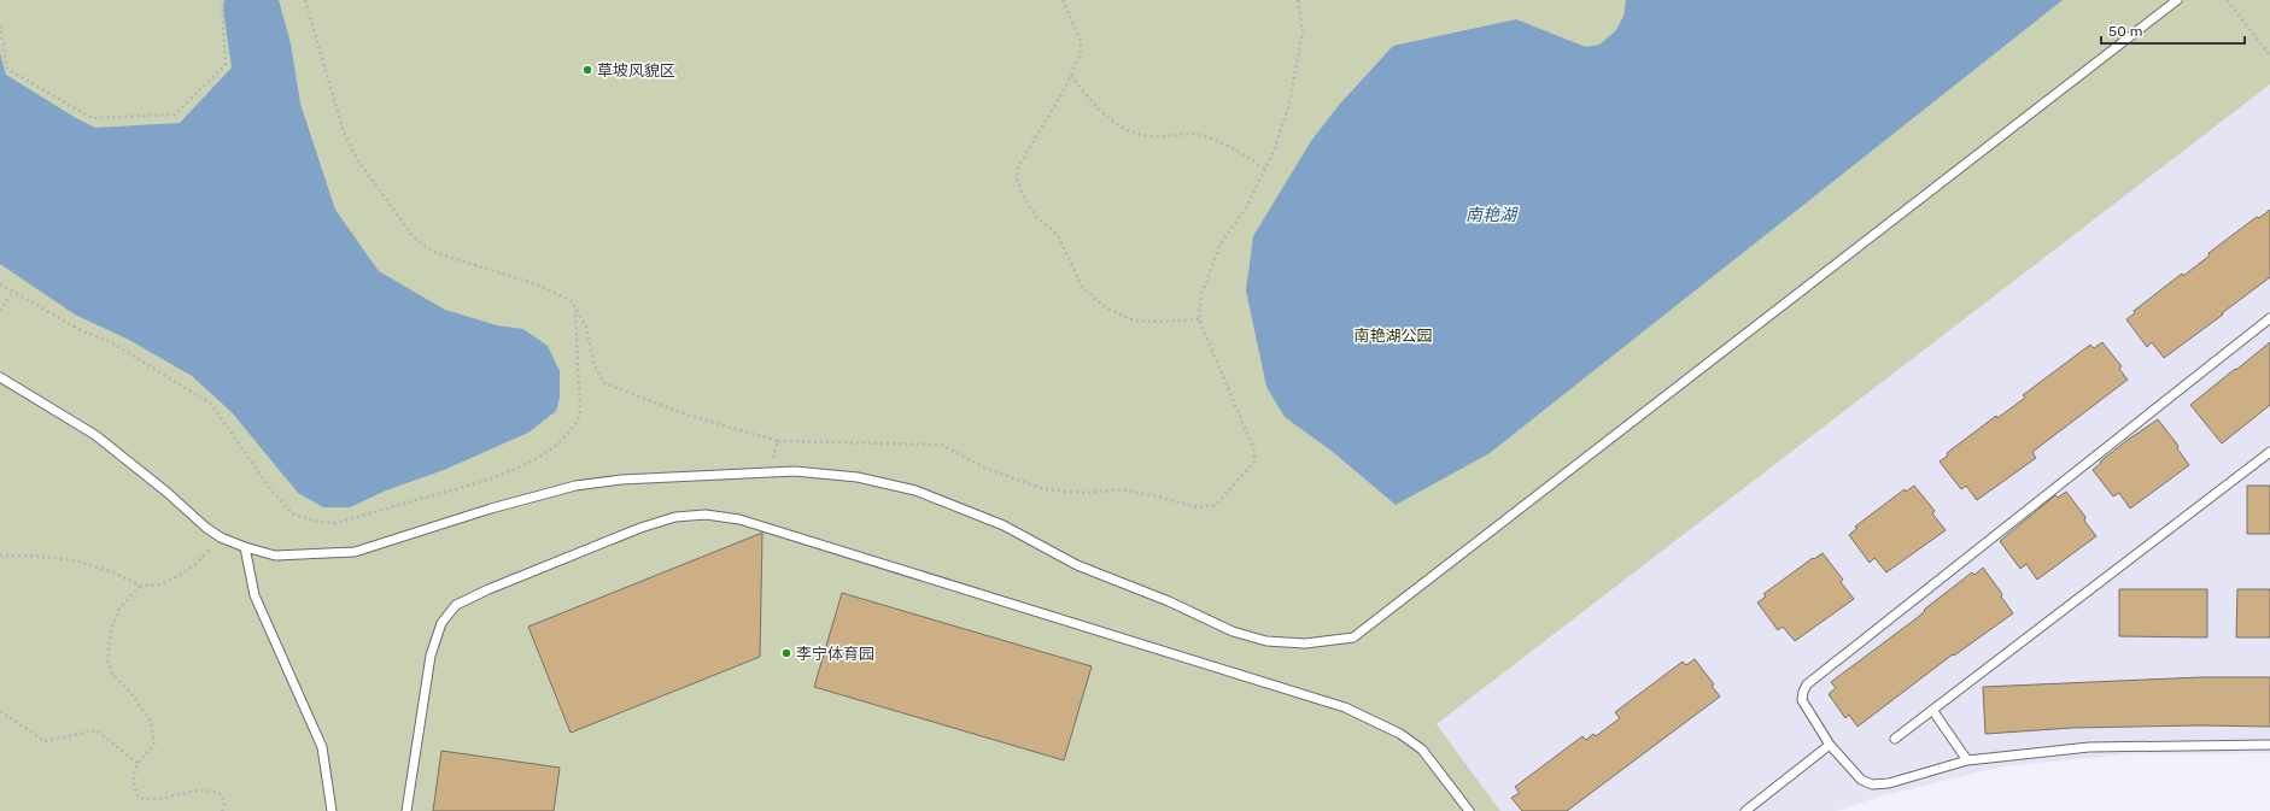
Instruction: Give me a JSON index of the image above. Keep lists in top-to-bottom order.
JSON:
{
  "water": ["南艳湖"],
  "parks": ["南艳湖公园"],
  "places": ["草坡风貌区", "李宁体育园"],
  "scale_bar": "50 m"
}
